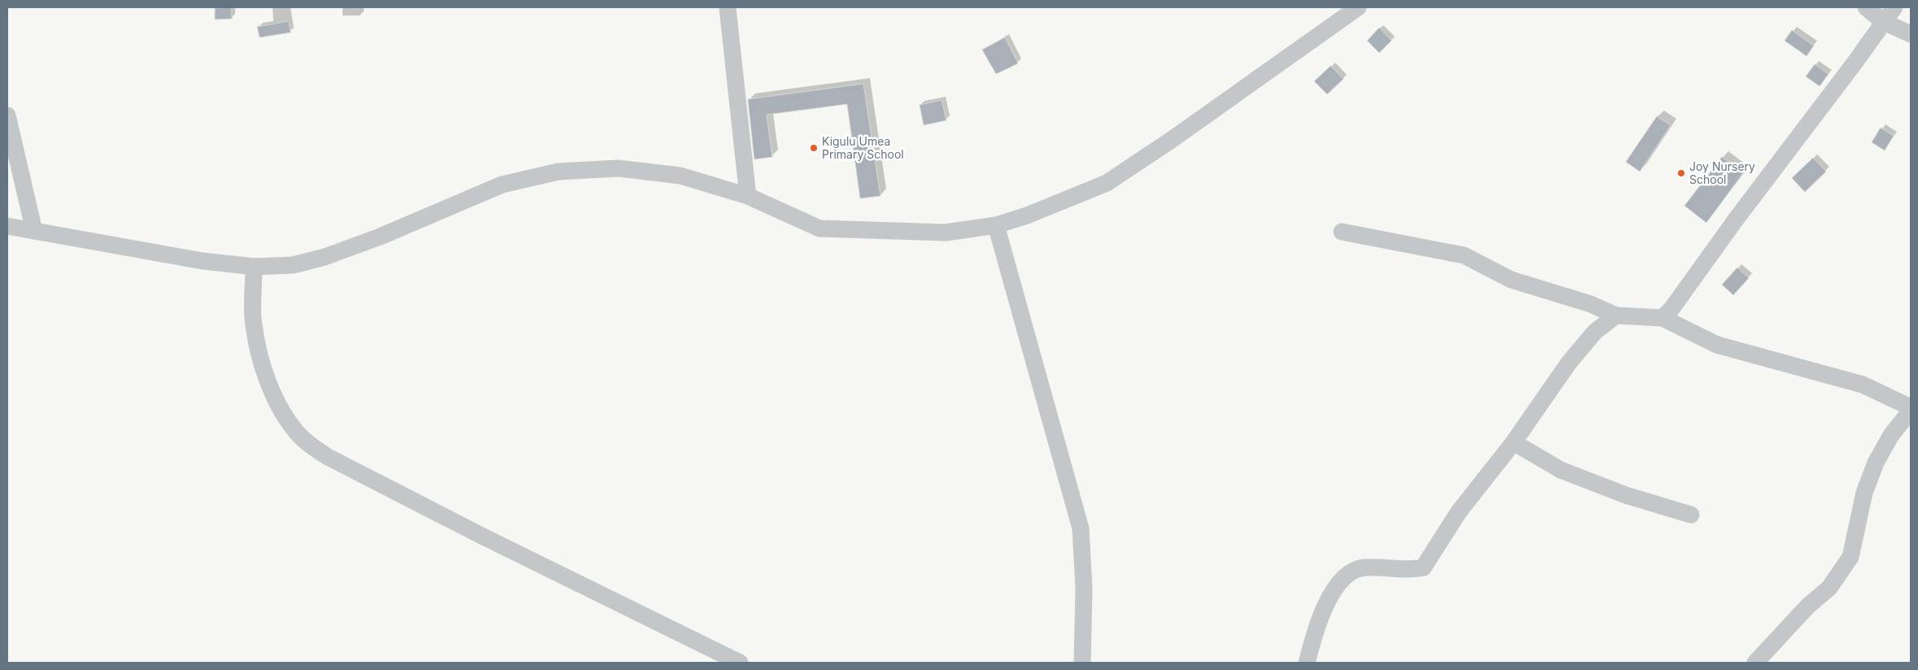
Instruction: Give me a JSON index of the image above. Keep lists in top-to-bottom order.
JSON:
{
  "places": ["Kigulu Umea Primary School", "Joy Nursery School"]
}
